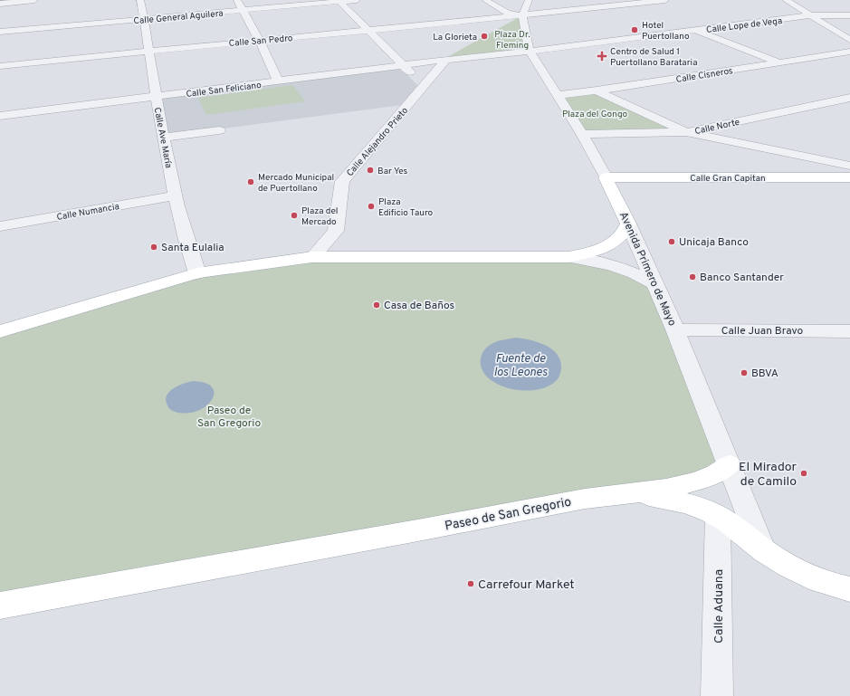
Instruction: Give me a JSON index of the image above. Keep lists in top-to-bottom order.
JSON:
{
  "streets": {
    "main road": ["Calle Gran Capitan", "Avenida Primero de Mayo", "Paseo de San Gregorio"],
    "street": [
      "Calle General Aguilera",
      "Calle Lope de Vega",
      "Calle San Pedro",
      "Calle Cisneros",
      "Calle San Feliciano",
      "Calle Norte",
      "Calle Ave María",
      "Calle Alejandro Prieto",
      "Calle Numancia",
      "Calle Juan Bravo",
      "Calle Aduana"
    ]
  },
  "crossings": [
    ["Calle General Aguilera", "Calle Ave María"],
    ["Calle Lope de Vega", "Avenida Primero de Mayo"],
    ["Calle San Pedro", "Calle Ave María"],
    ["Calle San Pedro", "Avenida Primero de Mayo"],
    ["Calle Cisneros", "Avenida Primero de Mayo"],
    ["Calle San Feliciano", "Calle Ave María"],
    ["Calle San Feliciano", "Calle Alejandro Prieto"],
    ["Calle Norte", "Avenida Primero de Mayo"],
    ["Calle Ave María", "Calle Numancia"],
    ["Calle Gran Capitan", "Avenida Primero de Mayo"],
    ["Avenida Primero de Mayo", "Calle Juan Bravo"],
    ["Avenida Primero de Mayo", "Paseo de San Gregorio"],
    ["Paseo de San Gregorio", "Calle Aduana"]
  ],
  "water": ["Fuente de los Leones"],
  "parks": ["Plaza Dr. Fleming", "Plaza del Gongo", "Paseo de San Gregorio"],
  "places": {
    "other": [
      "Hotel Puertollano",
      "La Glorieta",
      "Bar Yes",
      "Mercado Municipal de Puertollano",
      "Plaza Edificio Tauro",
      "Plaza del Mercado",
      "Unicaja Banco",
      "Santa Eulalia",
      "Banco Santander",
      "Casa de Baños",
      "BBVA",
      "El Mirador de Camilo",
      "Carrefour Market"
    ],
    "health": ["Centro de Salud 1 Puertollano Barataria"]
  }
}
